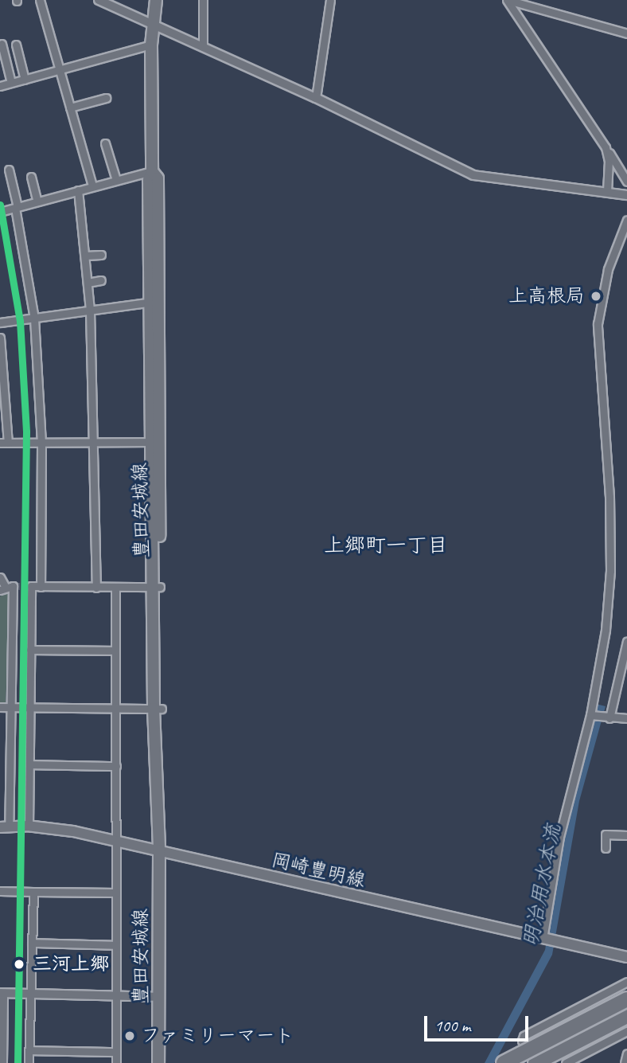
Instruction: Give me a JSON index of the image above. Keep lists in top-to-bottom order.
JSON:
{
  "streets": {
    "main road": ["豊田安城線", "岡崎豊明線"]
  },
  "crossings": [
    ["豊田安城線", "岡崎豊明線"]
  ],
  "districts": ["上郷町一丁目"],
  "water": ["明治用水本流"],
  "places": ["上高根局", "三河上郷", "ファミリーマート"],
  "scale_bar": "100 m"
}
